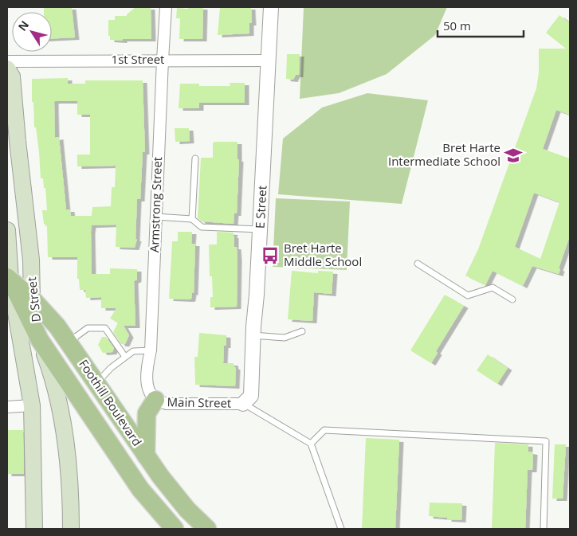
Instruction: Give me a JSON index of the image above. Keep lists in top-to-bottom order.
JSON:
{
  "streets": {
    "main road": ["D Street", "Foothill Boulevard"],
    "street": [
      "1st Street",
      "Armstrong Street",
      "E Street",
      "Main Street"
    ]
  },
  "crossings": [
    ["1st Street", "Armstrong Street"],
    ["1st Street", "E Street"],
    ["Armstrong Street", "Main Street"],
    ["E Street", "Main Street"],
    ["D Street", "Foothill Boulevard"]
  ],
  "places": {
    "school or university": ["Bret Harte Intermediate School"],
    "bus stop": ["Bret Harte Middle School"]
  },
  "scale_bar": "50 m",
  "north": "top left"
}
